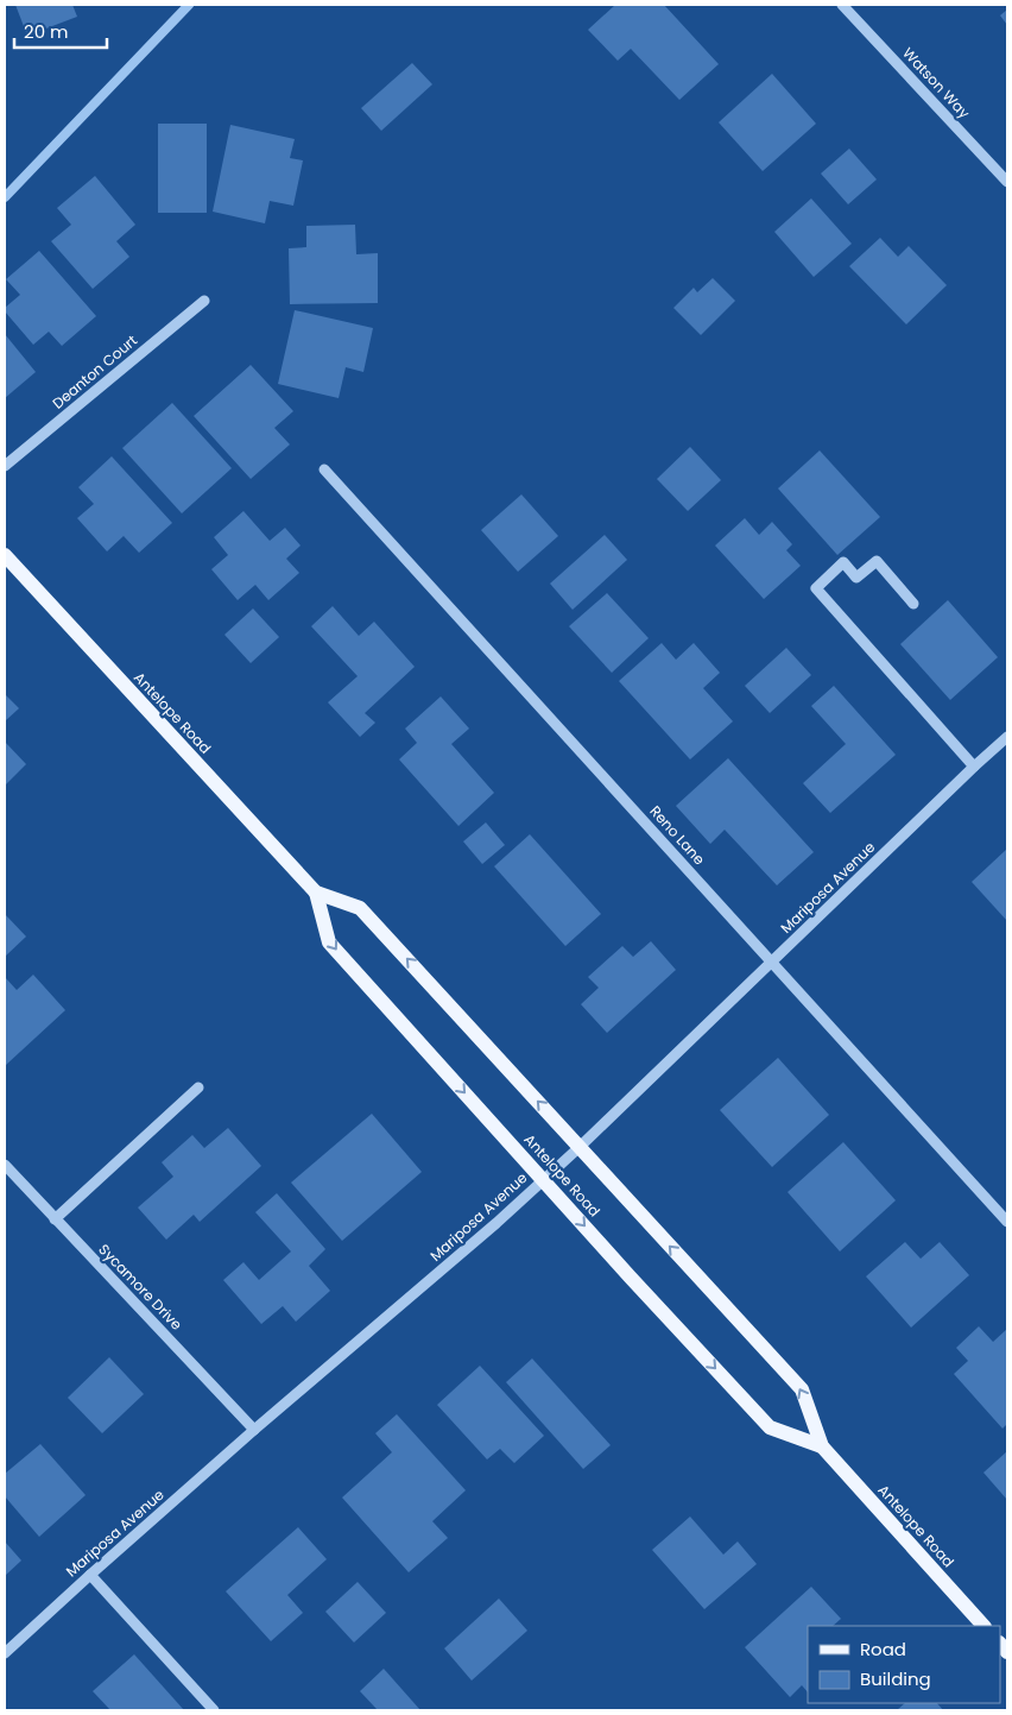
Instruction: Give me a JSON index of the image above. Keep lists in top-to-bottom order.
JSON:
{
  "streets": {
    "main road": ["Antelope Road"],
    "street": [
      "Watson Way",
      "Deanton Court",
      "Reno Lane",
      "Mariposa Avenue",
      "Sycamore Drive"
    ]
  },
  "crossings": [
    ["Antelope Road", "Mariposa Avenue"],
    ["Reno Lane", "Mariposa Avenue"],
    ["Mariposa Avenue", "Sycamore Drive"]
  ],
  "legend": ["Road", "Building"],
  "scale_bar": "20 m"
}
